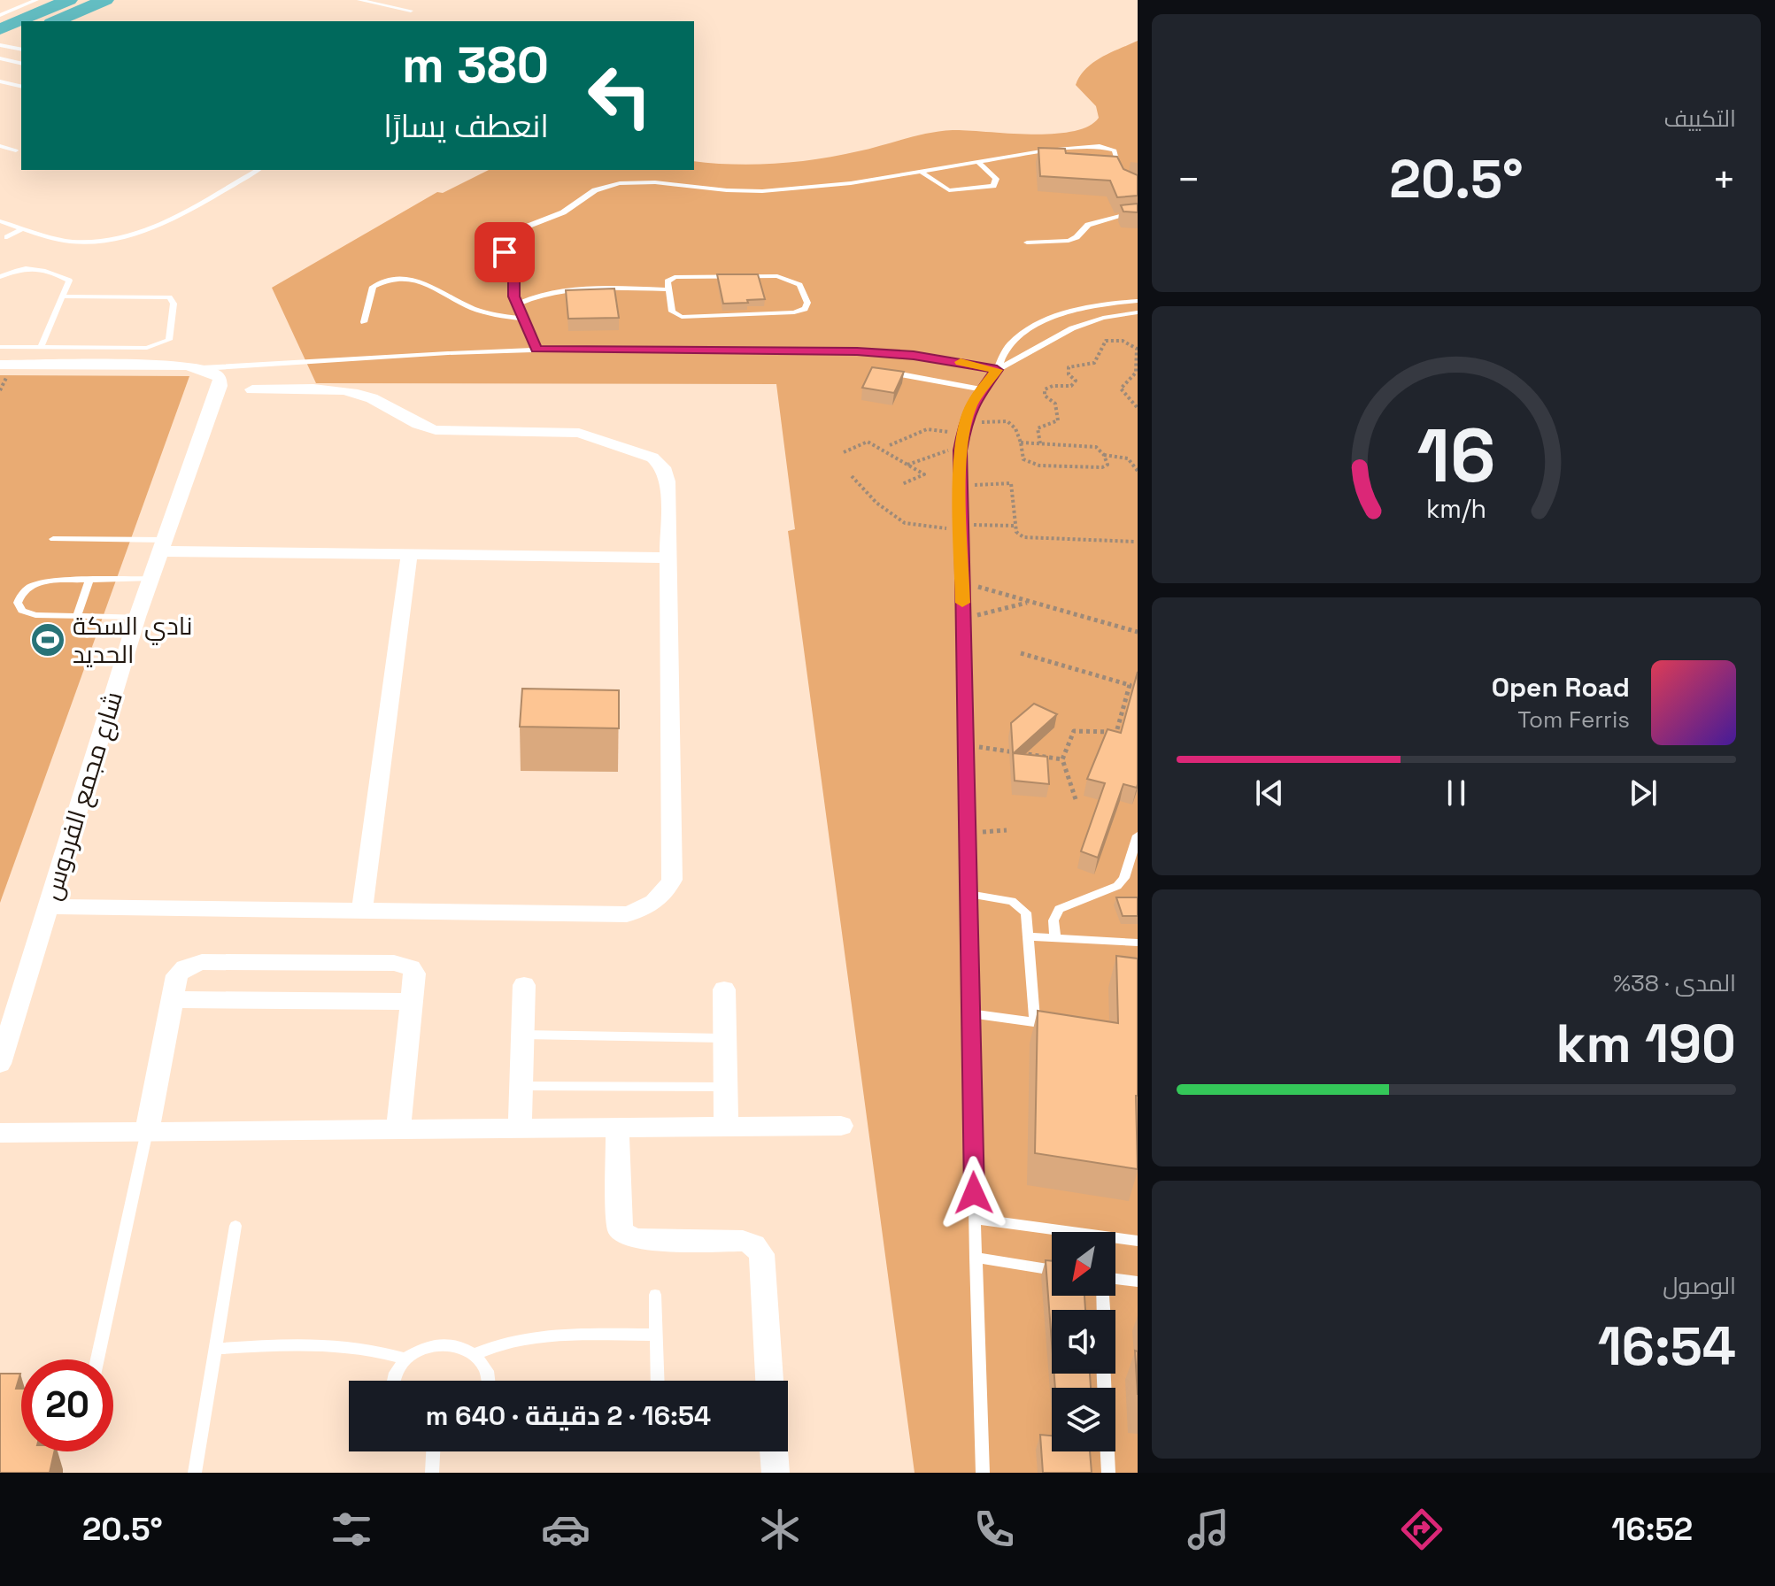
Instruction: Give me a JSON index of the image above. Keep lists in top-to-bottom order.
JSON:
{
  "streets": {
    "street": ["شارع مجمع الفردوس"]
  },
  "places": {
    "sports": ["نادي السكة الحديد"]
  },
  "north": "bottom left",
  "page": {
    "tile": [
      "التكييف",
      ["المدى · 38%", "190 km"],
      ["الوصول", "16:54"]
    ],
    "turn": ["380 m", "انعطف يسارًا"],
    "heat": ["−", "20.5°", "+"],
    "song": ["Open Road", "Tom Ferris"],
    "limit": "20",
    "trip": "16:54 · 2 دقيقة · 640 m",
    "tabs": ["16:52", "20.5°"],
    "gauge": ["16", "km/h"]
  }
}
